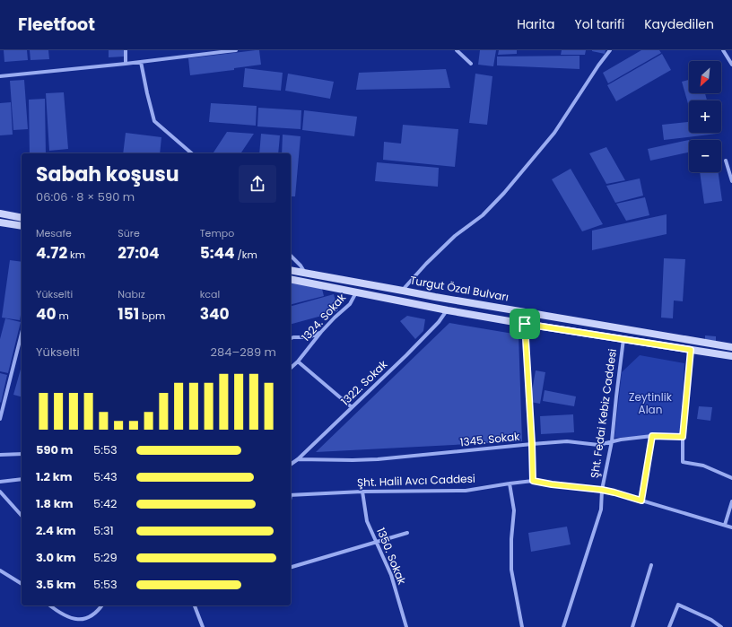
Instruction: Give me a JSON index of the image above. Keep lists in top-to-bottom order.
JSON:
{
  "streets": {
    "main road": ["Turgut Özal Bulvarı"],
    "street": [
      "1324. Sokak",
      "1322. Sokak",
      "Şht. Fedai Kebiz Caddesi",
      "1345. Sokak",
      "Şht. Halil Avcı Caddesi",
      "1350. Sokak"
    ]
  },
  "crossings": [
    ["1322. Sokak", "1345. Sokak"],
    ["Şht. Fedai Kebiz Caddesi", "1345. Sokak"],
    ["Şht. Fedai Kebiz Caddesi", "Şht. Halil Avcı Caddesi"],
    ["Şht. Halil Avcı Caddesi", "1350. Sokak"]
  ],
  "parks": ["Zeytinlik Alan"],
  "north": "bottom left",
  "page": {
    "header": "Fleetfoot",
    "nav": ["Harita", "Yol tarifi", "Kaydedilen"],
    "map_buttons": ["+", "−"],
    "heading": ["Sabah koşusu", "06:06 · 8 × 590 m"],
    "stats": [
      ["Mesafe", "4.72 km"],
      ["Süre", "27:04"],
      ["Tempo", "5:44 /km"],
      ["Yükselti", "40 m"],
      ["Nabız", "151 bpm"],
      ["kcal", "340"]
    ],
    "chart": ["Yükselti", "284–289 m"],
    "list": [
      {
        "name": "590 m",
        "note": "5:53"
      },
      {
        "name": "1.2 km",
        "note": "5:43"
      },
      {
        "name": "1.8 km",
        "note": "5:42"
      },
      {
        "name": "2.4 km",
        "note": "5:31"
      },
      {
        "name": "3.0 km",
        "note": "5:29"
      },
      {
        "name": "3.5 km",
        "note": "5:53"
      }
    ]
  }
}
